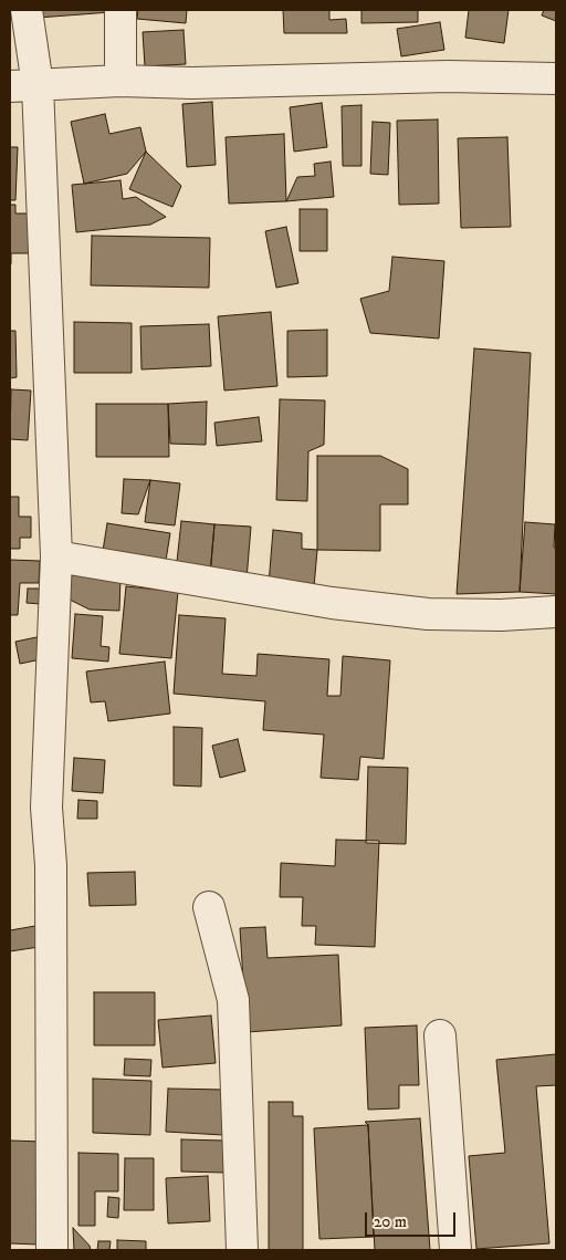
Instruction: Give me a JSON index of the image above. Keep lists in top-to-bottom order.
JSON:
{
  "scale_bar": "20 m"
}
